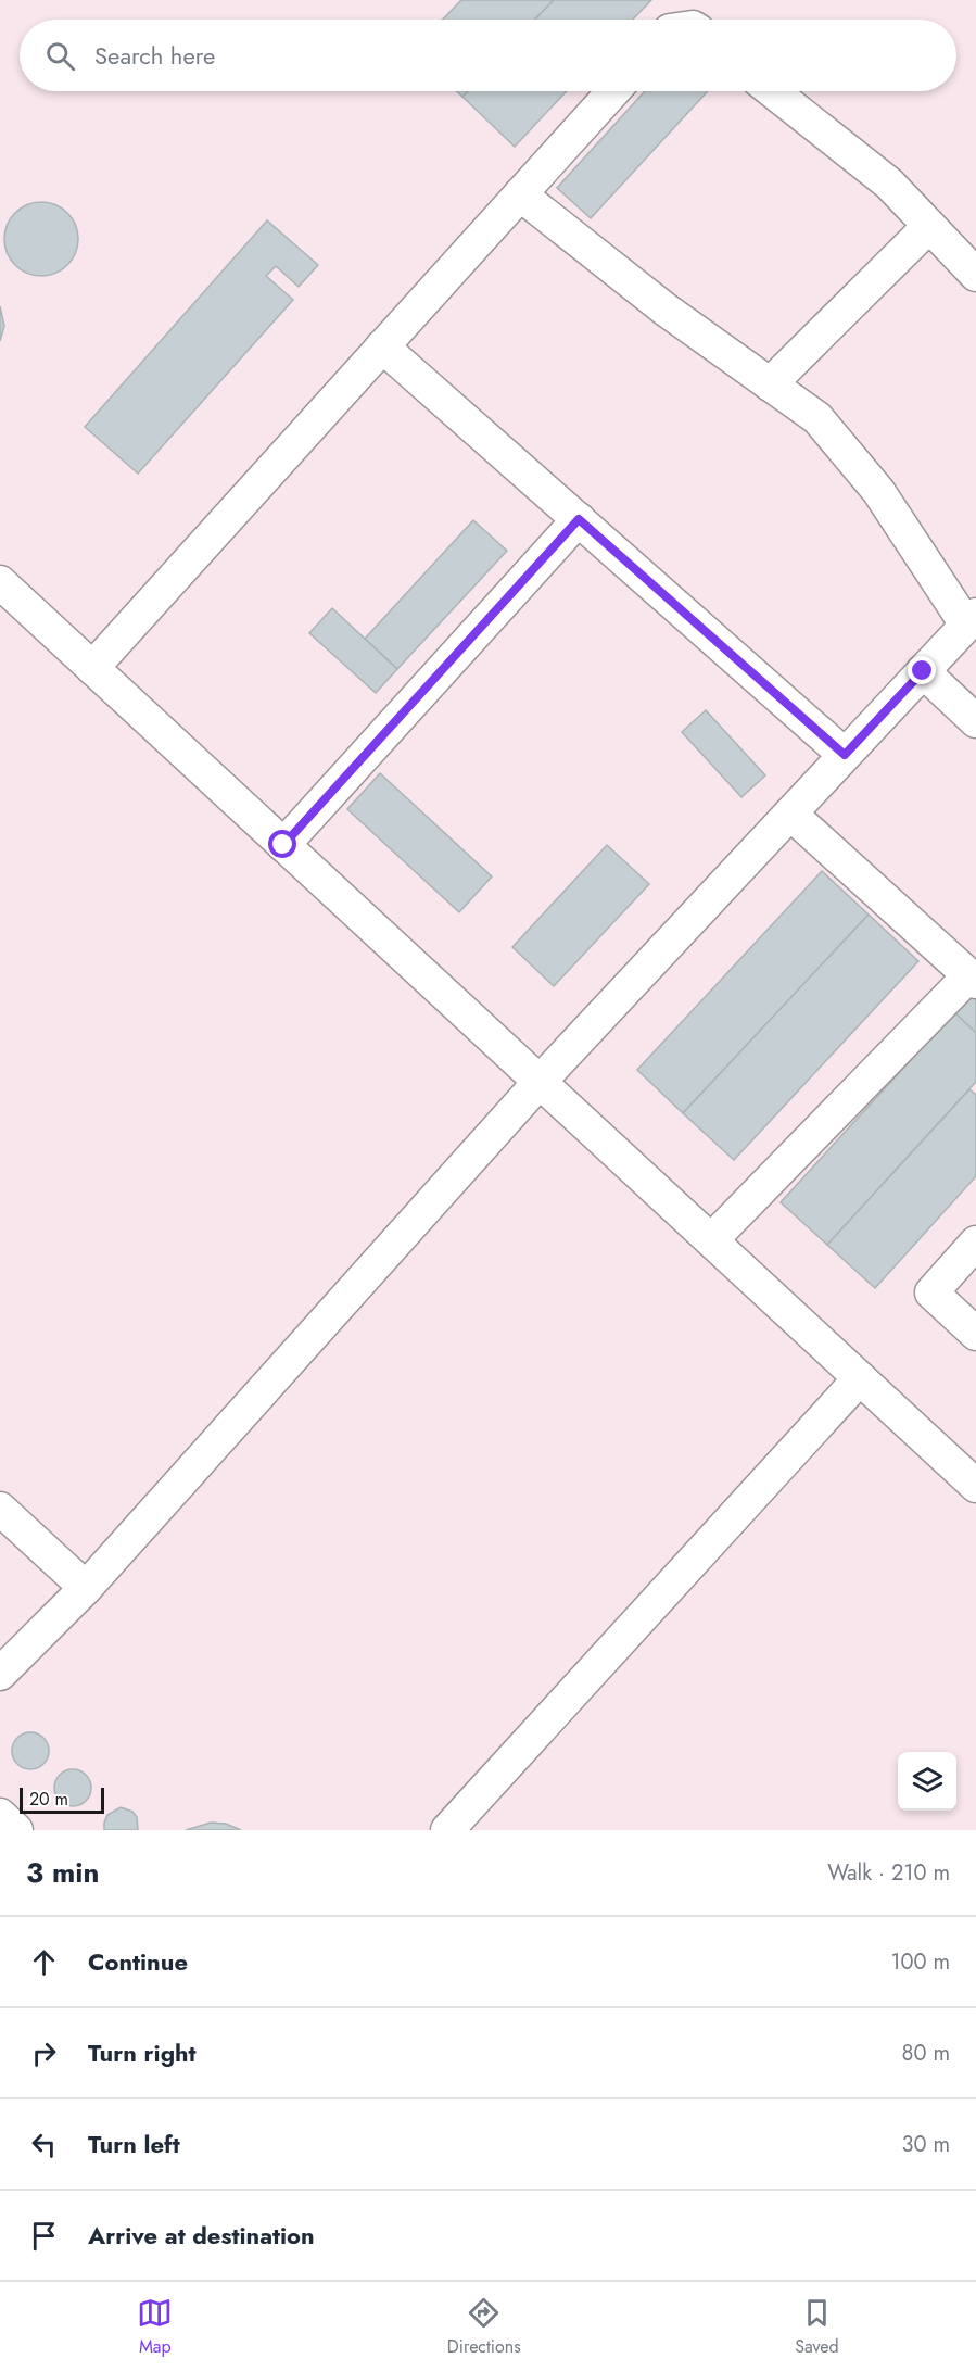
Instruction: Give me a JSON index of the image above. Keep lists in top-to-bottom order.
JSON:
{
  "scale_bar": "20 m",
  "page": {
    "search": "Search here",
    "scale": "20 m",
    "heading": ["3 min", "Walk · 210 m"],
    "list": [
      ["Continue", "100 m"],
      ["Turn right", "80 m"],
      ["Turn left", "30 m"],
      "Arrive at destination"
    ],
    "nav": ["Map", "Directions", "Saved"]
  }
}
